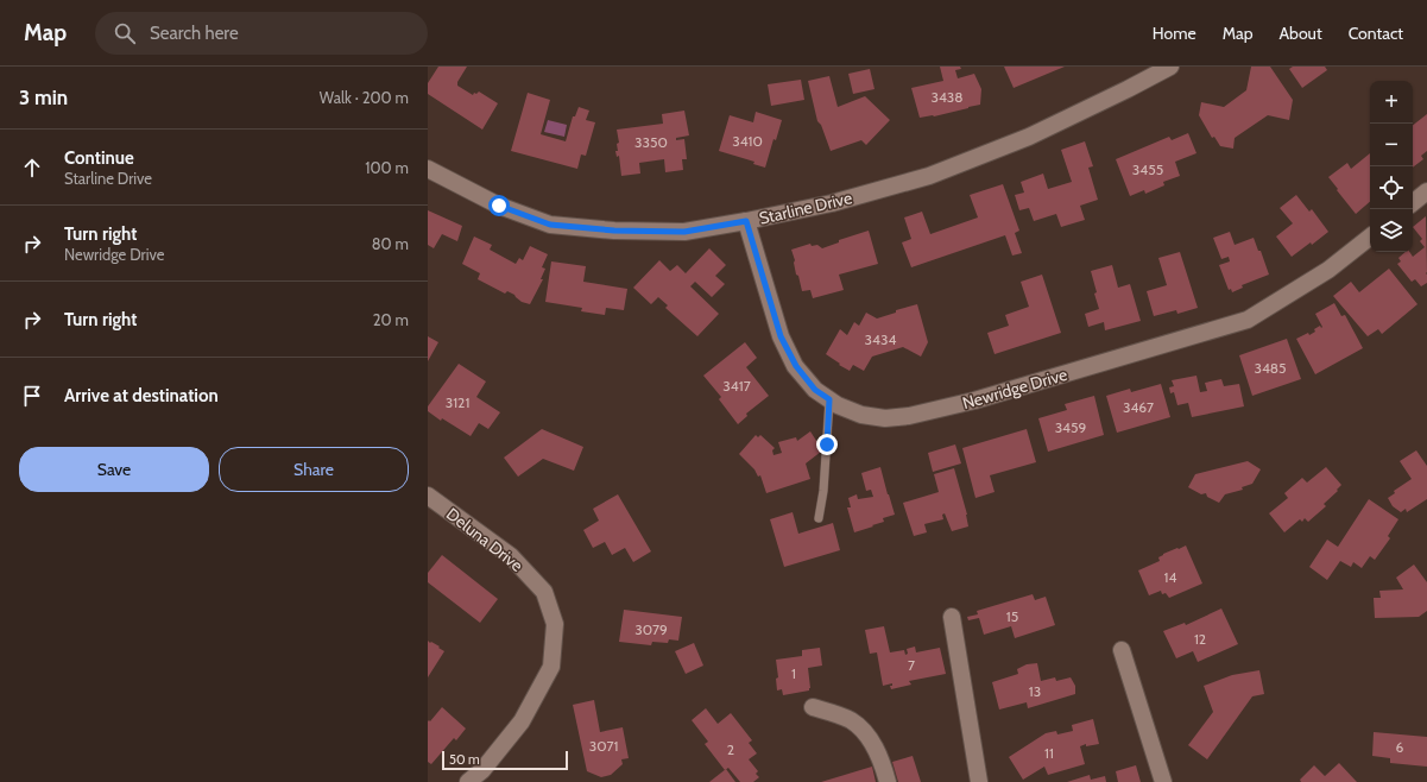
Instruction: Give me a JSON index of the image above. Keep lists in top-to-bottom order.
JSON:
{
  "streets": {
    "street": ["Starline Drive", "Newridge Drive", "Deluna Drive"]
  },
  "crossings": [
    ["Starline Drive", "Newridge Drive"]
  ],
  "house_numbers": [
    "3438",
    "3410",
    "3350",
    "3455",
    "3434",
    "3485",
    "3417",
    "3121",
    "3467",
    "3459",
    "14",
    "15",
    "3079",
    "12",
    "7",
    "1",
    "13",
    "3071",
    "6",
    "2",
    "11"
  ],
  "scale_bar": "50 m",
  "page": {
    "header": "Map",
    "search": "Search here",
    "nav": [
      "Home",
      "Map",
      "About",
      "Contact"
    ],
    "heading": ["3 min", "Walk · 200 m"],
    "map_buttons": ["+", "−"],
    "list": [
      ["Continue", "Starline Drive", "100 m"],
      ["Turn right", "Newridge Drive", "80 m"],
      ["Turn right", "20 m"],
      "Arrive at destination"
    ],
    "buttons": ["Save", "Share"],
    "scale": "50 m"
  }
}
